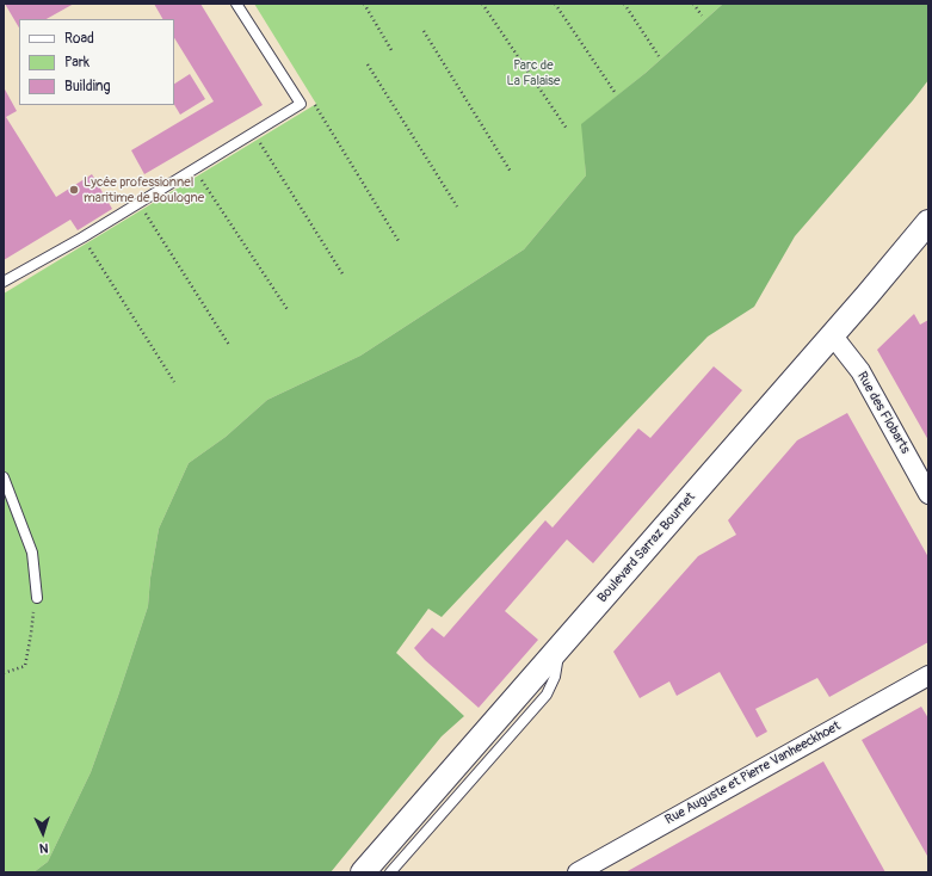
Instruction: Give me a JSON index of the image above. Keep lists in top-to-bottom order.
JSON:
{
  "streets": {
    "street": ["Rue des Flobarts", "Boulevard Sarraz Bournet", "Rue Auguste et Pierre Vanheeckhoet"]
  },
  "crossings": [
    ["Rue des Flobarts", "Boulevard Sarraz Bournet"]
  ],
  "parks": ["Parc de La Falaise"],
  "places": ["Lycée professionnel maritime de Boulogne"],
  "legend": ["Road", "Park", "Building"],
  "north": "bottom"
}
